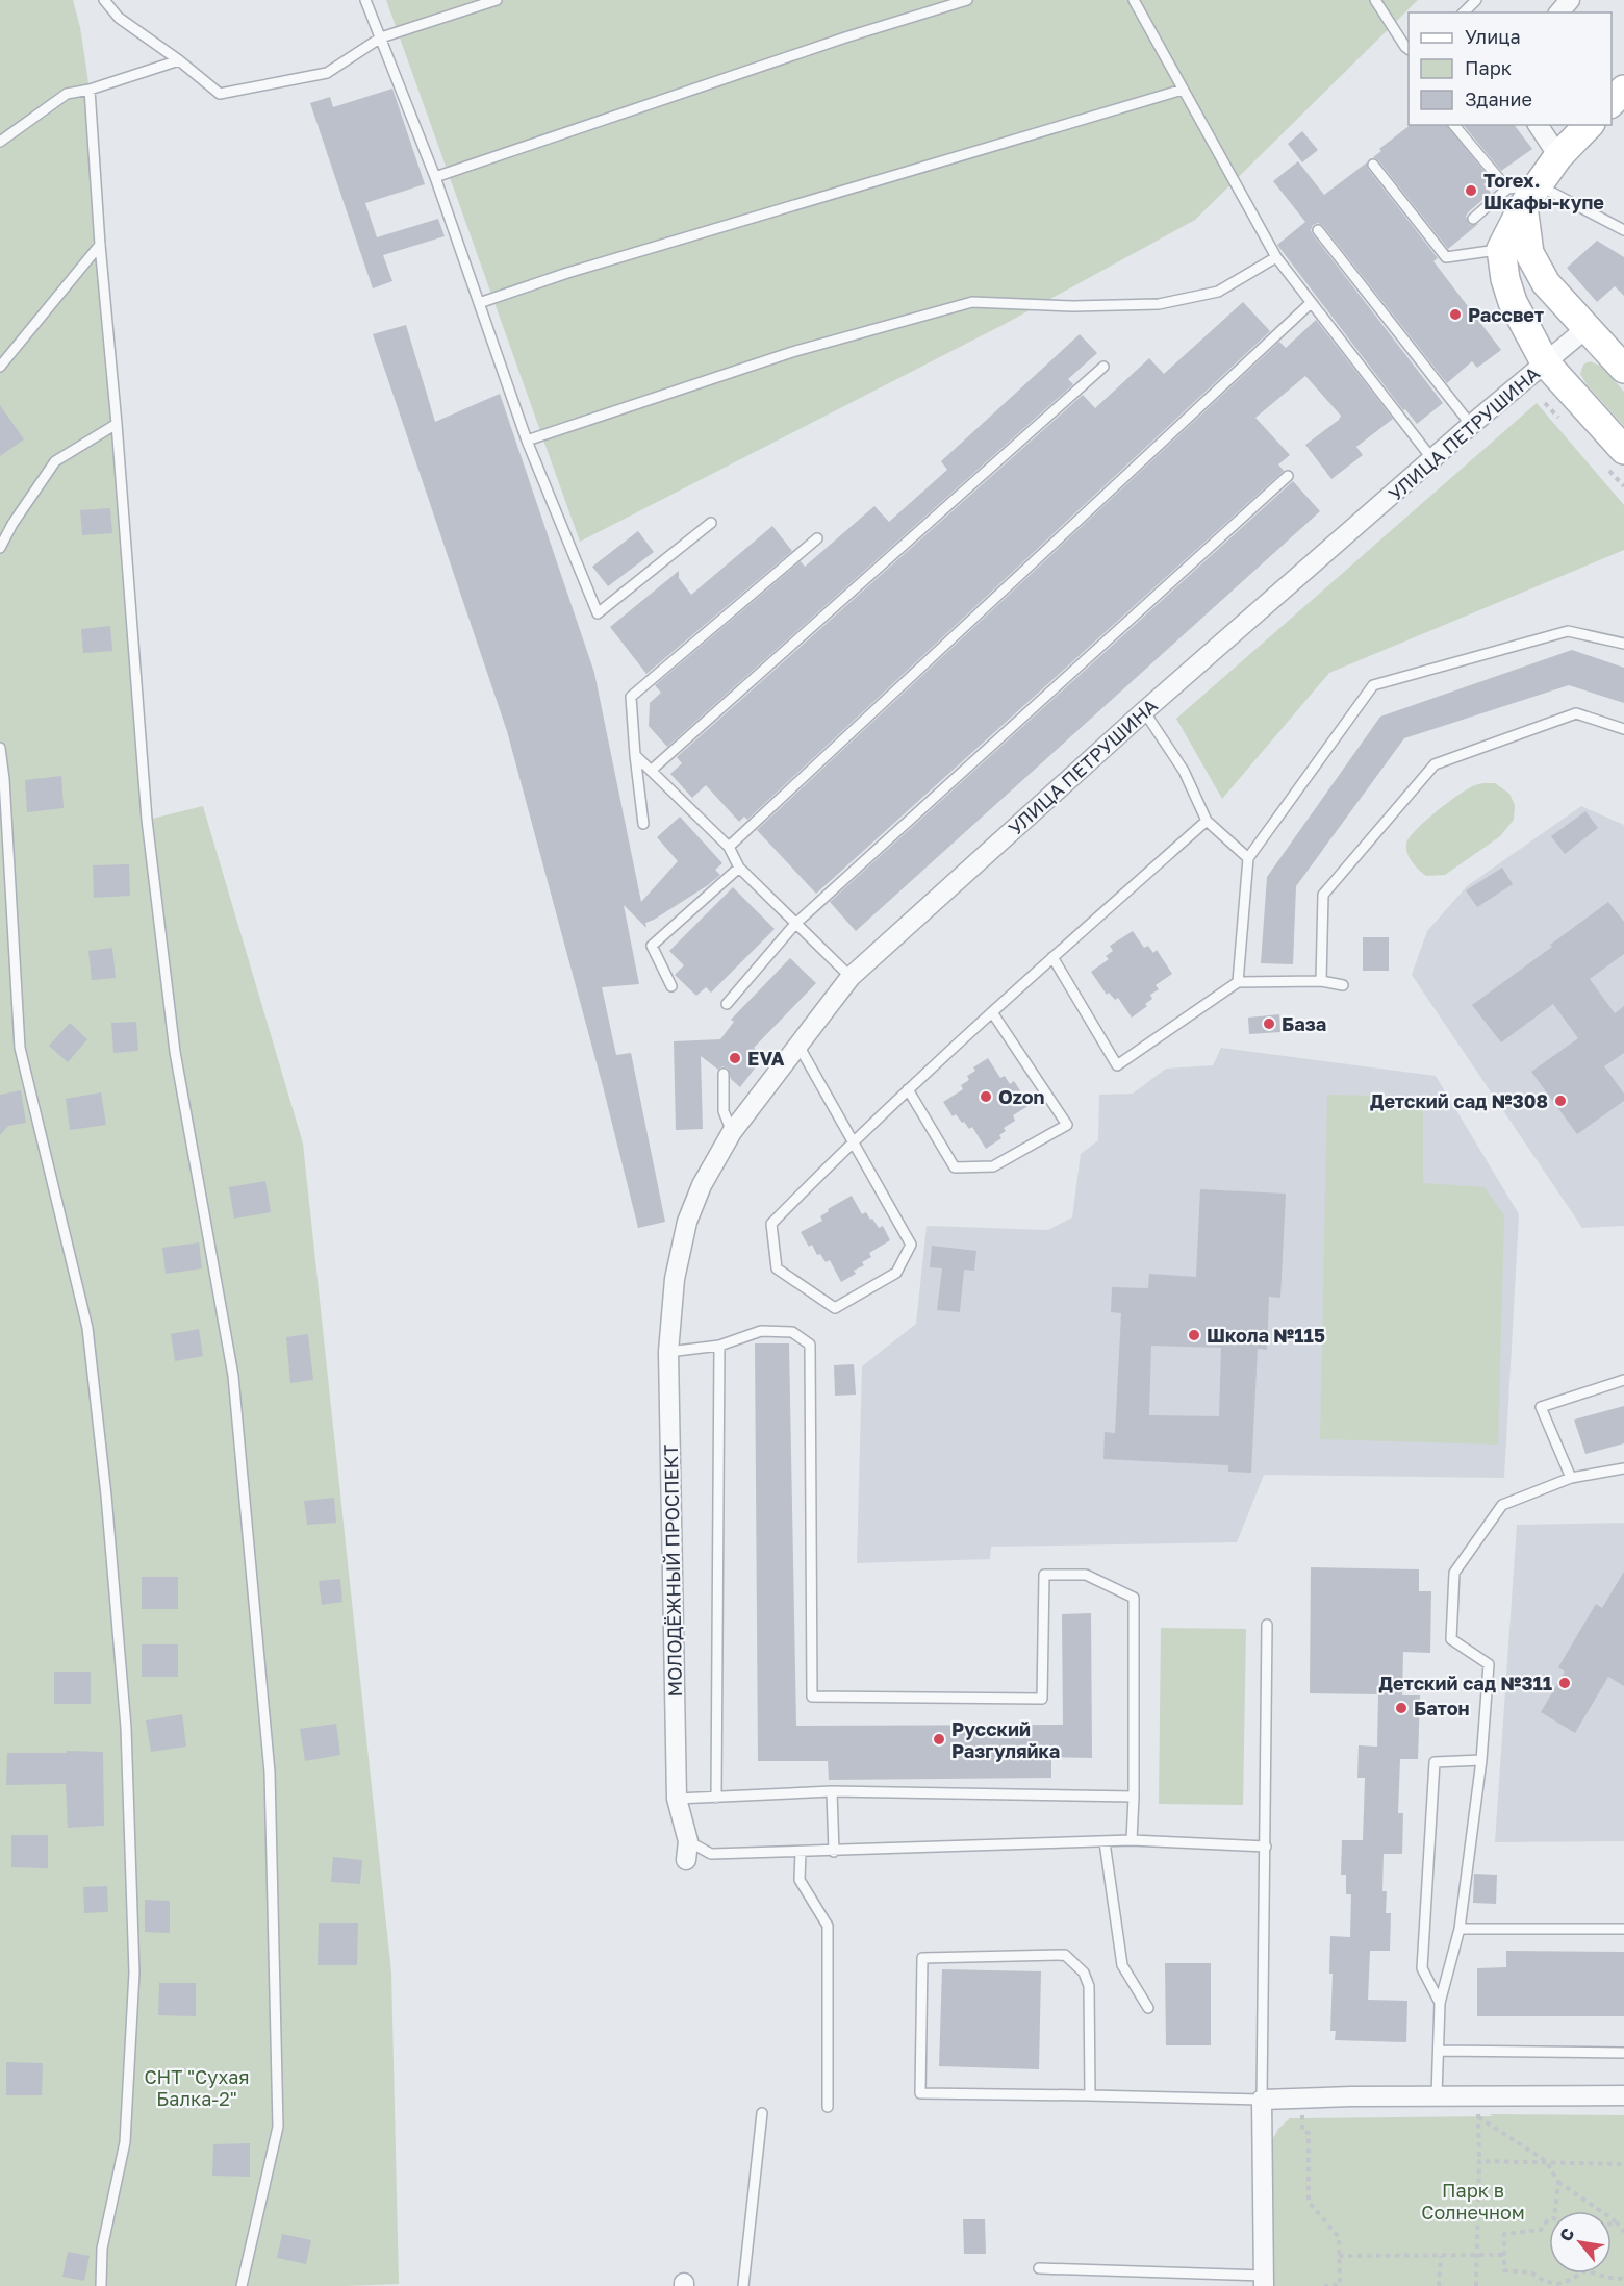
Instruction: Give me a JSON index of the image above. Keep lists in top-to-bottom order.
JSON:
{
  "streets": {
    "street": ["УЛИЦА ПЕТРУШИНА", "МОЛОДЁЖНЫЙ ПРОСПЕКТ"]
  },
  "crossings": [
    ["УЛИЦА ПЕТРУШИНА", "МОЛОДЁЖНЫЙ ПРОСПЕКТ"]
  ],
  "parks": ["СНТ \"Сухая Балка-2\"", "Парк в Солнечном"],
  "places": [
    "Torex. Шкафы-купе",
    "Рассвет",
    "База",
    "EVA",
    "Ozon",
    "Детский сад №308",
    "Школа №115",
    "Детский сад №311",
    "Батон",
    "Русский Разгуляйка"
  ],
  "legend": ["Улица", "Парк", "Здание"],
  "north": "top left"
}
